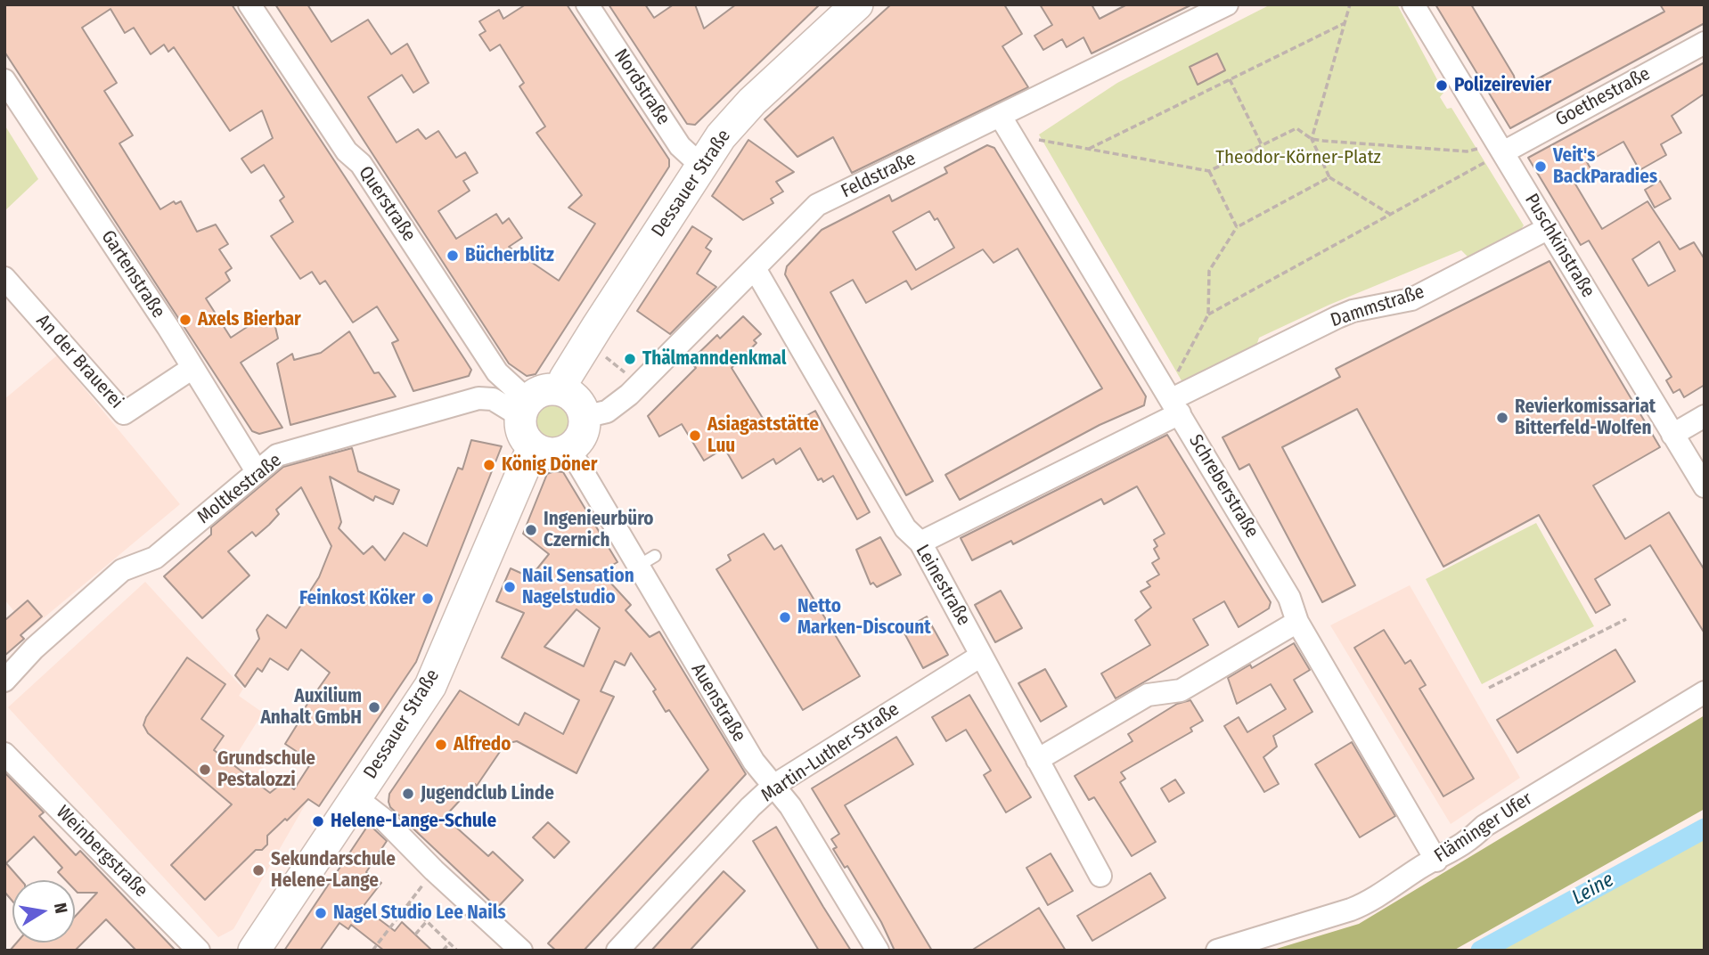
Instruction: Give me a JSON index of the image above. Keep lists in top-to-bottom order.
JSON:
{
  "streets": {
    "street": [
      "Nordstraße",
      "Goethestraße",
      "Feldstraße",
      "Dessauer Straße",
      "Querstraße",
      "Puschkinstraße",
      "Gartenstraße",
      "Dammstraße",
      "An der Brauerei",
      "Schreberstraße",
      "Moltkestraße",
      "Leinestraße",
      "Auenstraße",
      "Martin-Luther-Straße",
      "Fläminger Ufer",
      "Weinbergstraße"
    ]
  },
  "crossings": [
    ["Nordstraße", "Dessauer Straße"],
    ["Goethestraße", "Puschkinstraße"],
    ["Feldstraße", "Dessauer Straße"],
    ["Feldstraße", "Querstraße"],
    ["Feldstraße", "Schreberstraße"],
    ["Feldstraße", "Moltkestraße"],
    ["Feldstraße", "Leinestraße"],
    ["Feldstraße", "Auenstraße"],
    ["Dessauer Straße", "Querstraße"],
    ["Dessauer Straße", "Moltkestraße"],
    ["Dessauer Straße", "Auenstraße"],
    ["Querstraße", "Moltkestraße"],
    ["Querstraße", "Auenstraße"],
    ["Puschkinstraße", "Dammstraße"],
    ["Gartenstraße", "An der Brauerei"],
    ["Gartenstraße", "Moltkestraße"],
    ["Dammstraße", "Schreberstraße"],
    ["Dammstraße", "Leinestraße"],
    ["Schreberstraße", "Fläminger Ufer"],
    ["Moltkestraße", "Auenstraße"],
    ["Leinestraße", "Martin-Luther-Straße"],
    ["Auenstraße", "Martin-Luther-Straße"]
  ],
  "water": ["Leine"],
  "parks": ["Theodor-Körner-Platz"],
  "places": [
    "Polizeirevier",
    "Veit's BackParadies",
    "Bücherblitz",
    "Axels Bierbar",
    "Thälmanndenkmal",
    "Revierkomissariat Bitterfeld-Wolfen",
    "Asiagaststätte Luu",
    "König Döner",
    "Ingenieurbüro Czernich",
    "Nail Sensation Nagelstudio",
    "Feinkost Köker",
    "Netto Marken-Discount",
    "Auxilium Anhalt GmbH",
    "Alfredo",
    "Grundschule Pestalozzi",
    "Jugendclub Linde",
    "Helene-Lange-Schule",
    "Sekundarschule Helene-Lange",
    "Nagel Studio Lee Nails"
  ],
  "north": "right"
}
